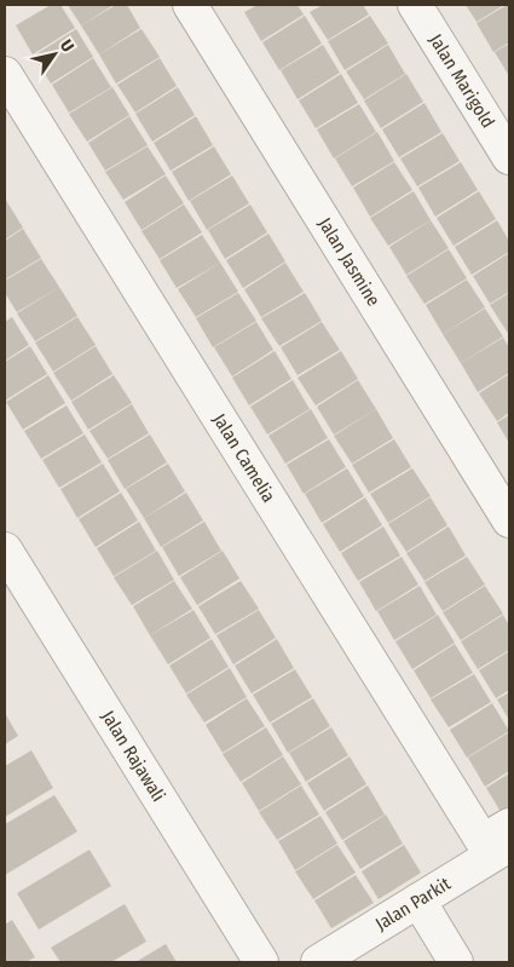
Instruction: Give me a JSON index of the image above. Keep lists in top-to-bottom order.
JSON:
{
  "streets": {
    "street": [
      "Jalan Marigold",
      "Jalan Jasmine",
      "Jalan Camelia",
      "Jalan Rajawali",
      "Jalan Parkit"
    ]
  },
  "crossings": [
    ["Jalan Camelia", "Jalan Parkit"]
  ],
  "north": "top right"
}
